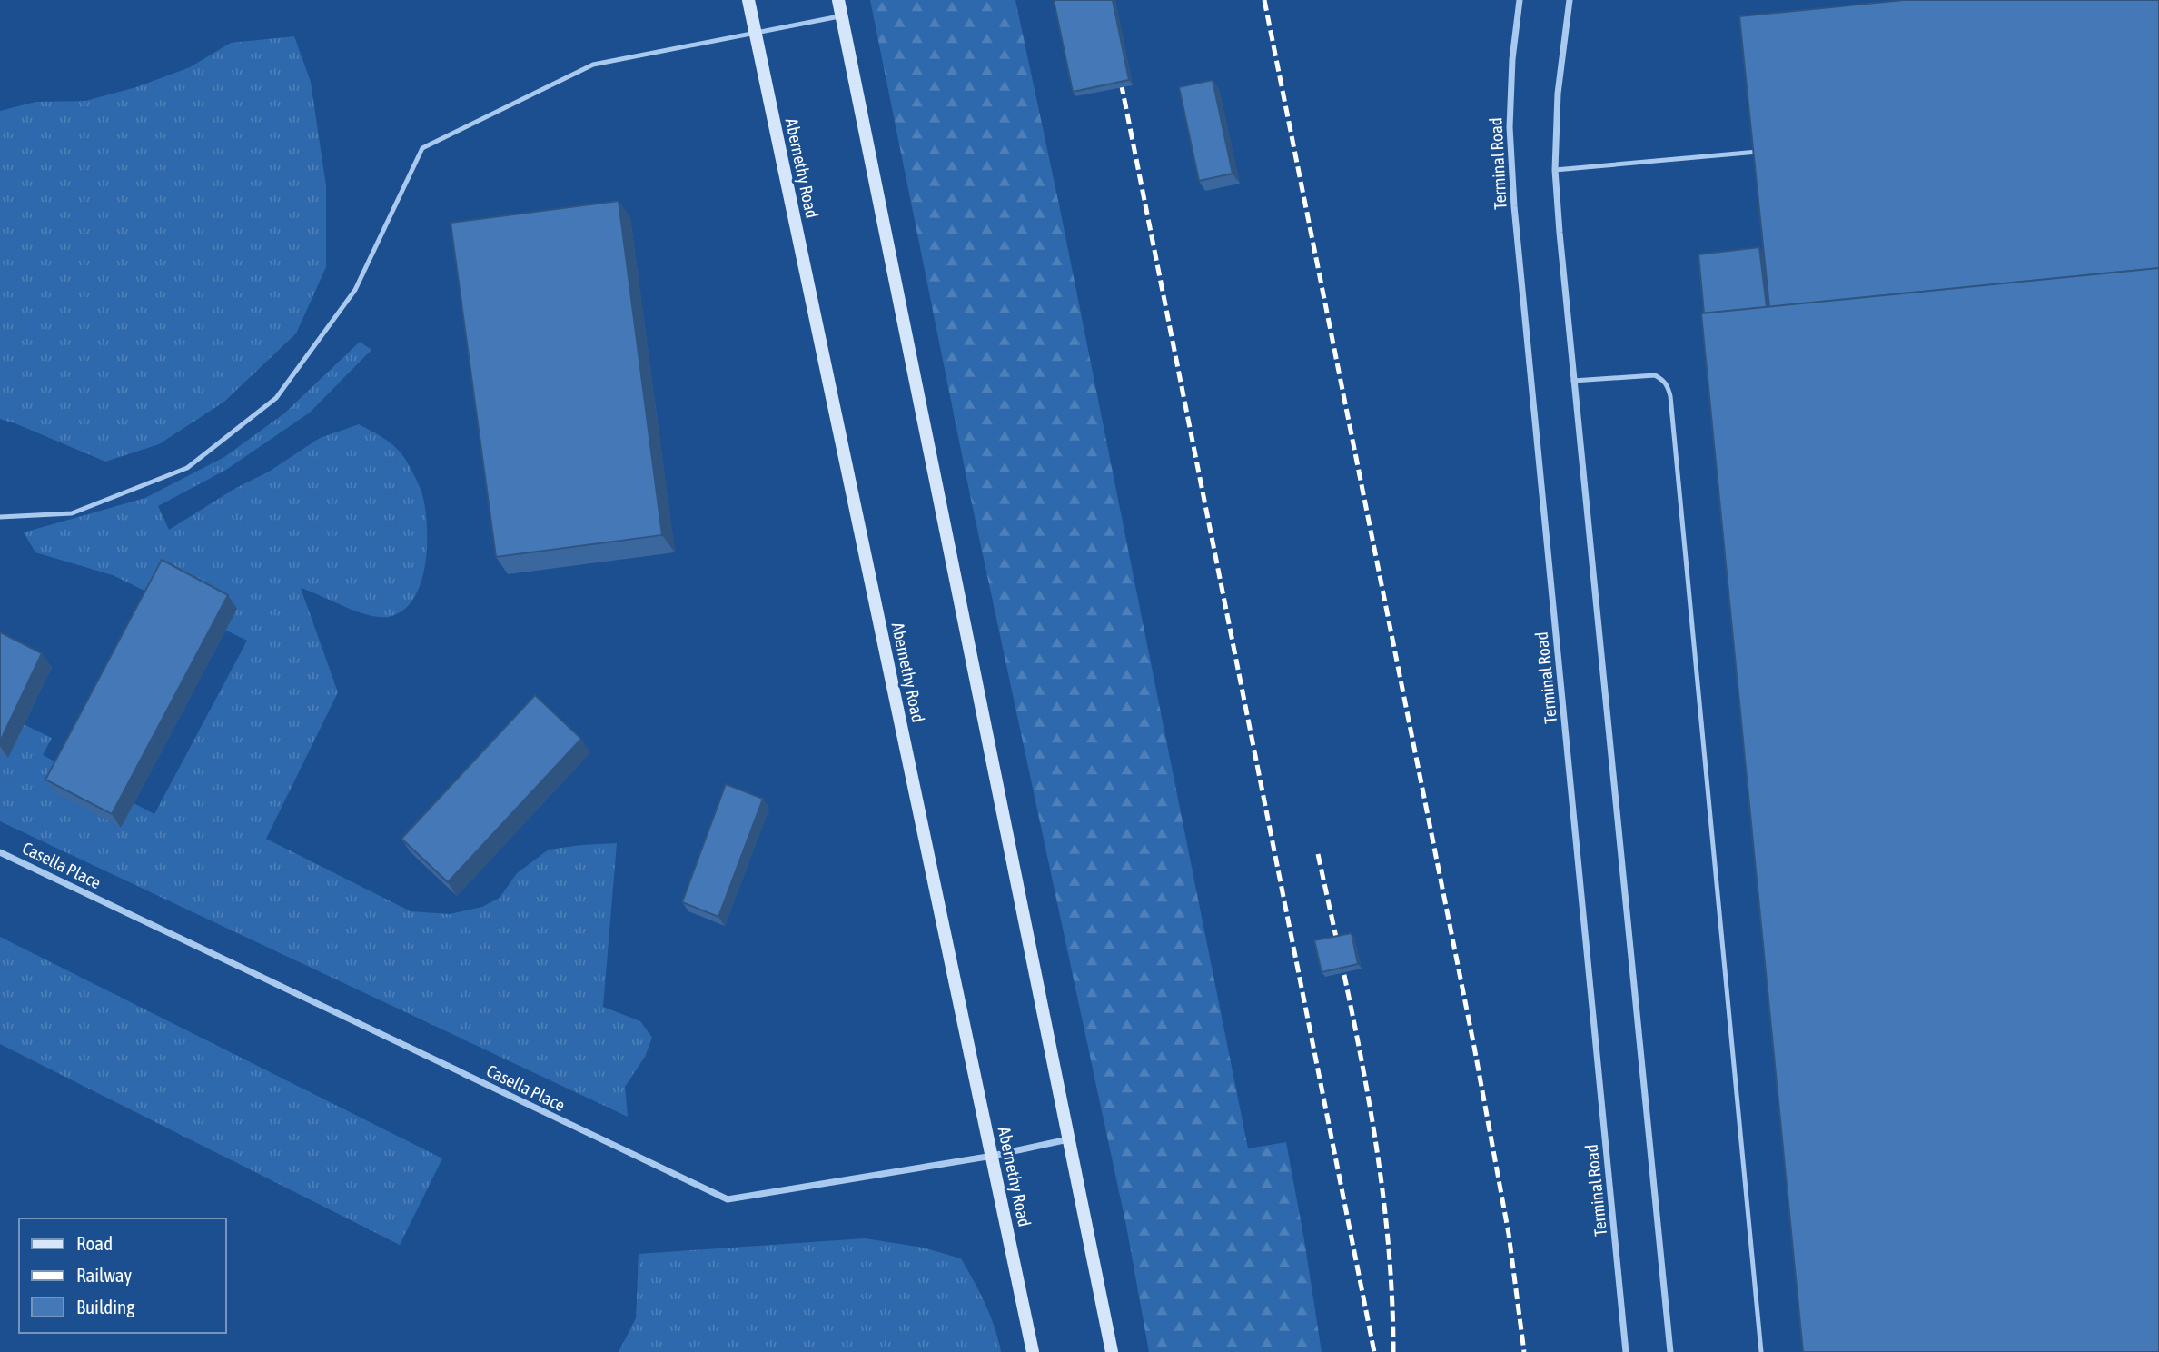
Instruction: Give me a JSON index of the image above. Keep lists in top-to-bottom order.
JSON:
{
  "streets": {
    "main road": ["Abernethy Road"],
    "street": ["Terminal Road", "Casella Place"]
  },
  "crossings": [
    ["Abernethy Road", "Casella Place"]
  ],
  "legend": ["Road", "Railway", "Building"]
}
